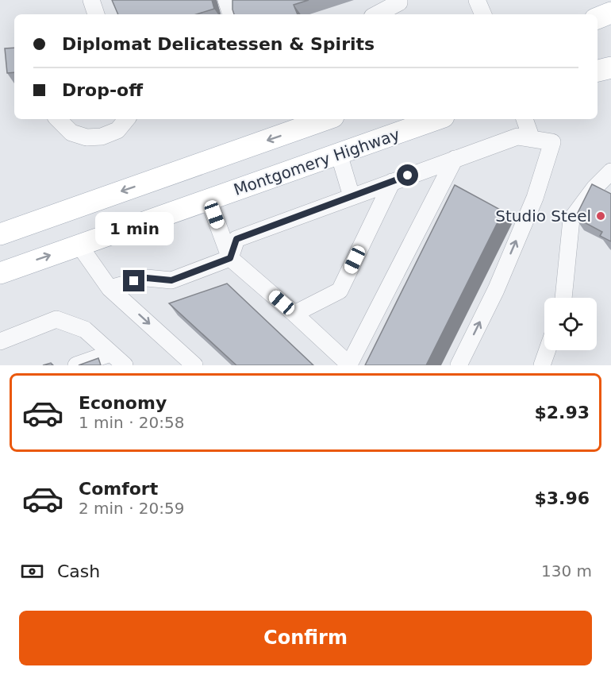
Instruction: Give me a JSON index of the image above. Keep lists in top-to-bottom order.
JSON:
{
  "streets": {
    "main road": ["Montgomery Highway"]
  },
  "places": ["Studio Steel"],
  "page": {
    "banner": ["Diplomat Delicatessen & Spirits", "Drop-off"],
    "bubble": "1 min",
    "list": [
      {
        "name": "Economy",
        "note": "1 min · 20:58",
        "value": "$2.93"
      },
      {
        "name": "Comfort",
        "note": "2 min · 20:59",
        "value": "$3.96"
      }
    ],
    "pay": ["Cash", "130 m"],
    "buttons": "Confirm"
  }
}
